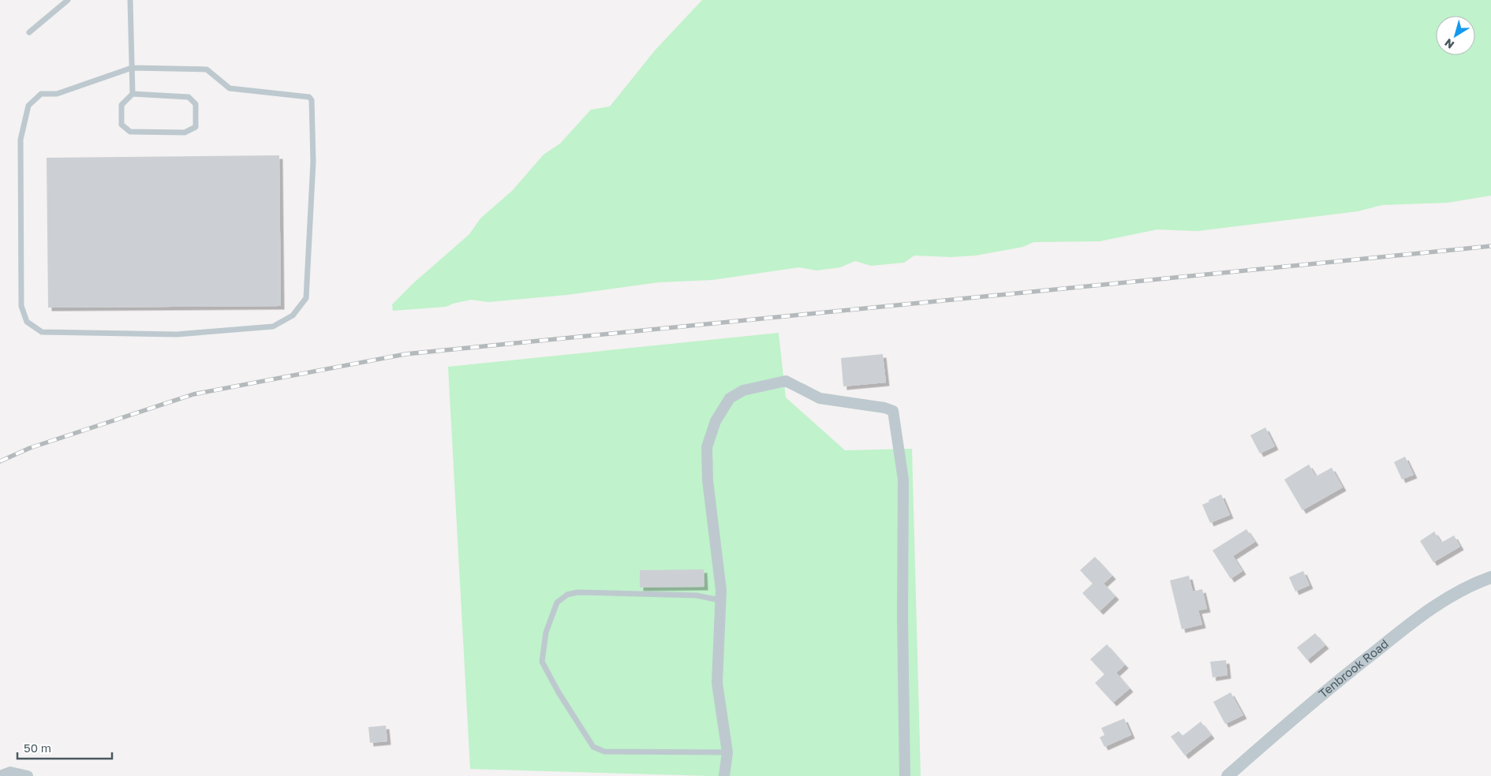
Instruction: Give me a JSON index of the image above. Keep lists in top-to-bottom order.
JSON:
{
  "streets": {
    "street": ["Tenbrook Road"]
  },
  "scale_bar": "50 m",
  "north": "bottom left"
}
